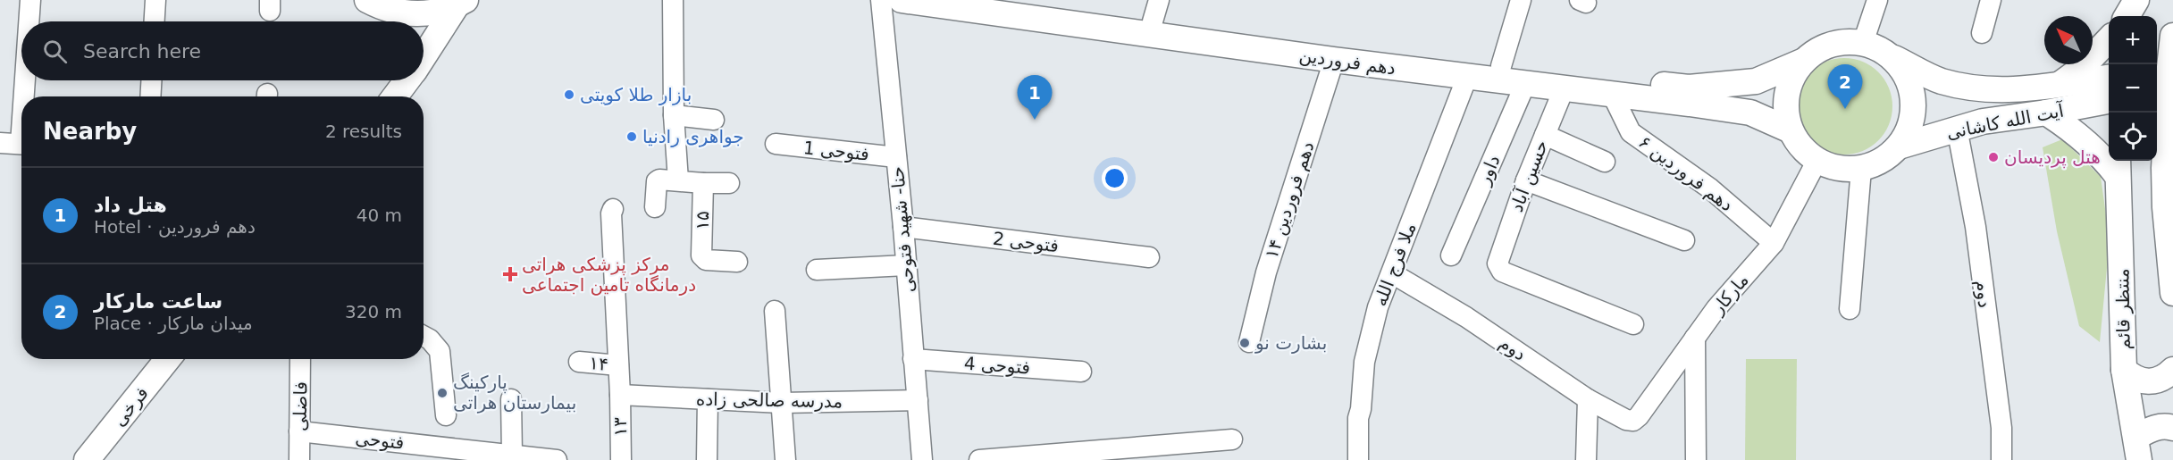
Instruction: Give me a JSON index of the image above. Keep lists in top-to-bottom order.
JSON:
{
  "streets": {
    "main road": [
      "دهم فروردین",
      "آیت الله کاشانی",
      "منتظر قائم",
      "فرخی"
    ],
    "street": [
      "فتوحی 1",
      "داور",
      "دهم فروردین ۶",
      "حسین آباد",
      "دهم فروردین ۱۴",
      "۱۵",
      "حنا- شهید فتوحی",
      "فتوحی 2",
      "ملا فرج الله",
      "مارکار",
      "دوم",
      "۱۴",
      "فتوحی 4",
      "مدرسه صالحی زاده",
      "فاضلی",
      "۱۳",
      "فتوحی"
    ]
  },
  "crossings": [
    ["دهم فروردین", "آیت الله کاشانی"],
    ["دهم فروردین", "داور"],
    ["دهم فروردین", "دهم فروردین ۶"],
    ["دهم فروردین", "حسین آباد"],
    ["دهم فروردین", "دهم فروردین ۱۴"],
    ["دهم فروردین", "ملا فرج الله"],
    ["دهم فروردین", "مارکار"],
    ["آیت الله کاشانی", "مارکار"],
    ["آیت الله کاشانی", "دوم"],
    ["فتوحی 1", "حنا- شهید فتوحی"],
    ["دهم فروردین ۶", "مارکار"],
    ["حنا- شهید فتوحی", "فتوحی 2"],
    ["حنا- شهید فتوحی", "فتوحی 4"],
    ["حنا- شهید فتوحی", "مدرسه صالحی زاده"],
    ["ملا فرج الله", "دوم"],
    ["مارکار", "دوم"],
    ["۱۴", "۱۳"],
    ["مدرسه صالحی زاده", "۱۳"],
    ["فاضلی", "فتوحی"]
  ],
  "places": {
    "other": [
      "بازار طلا کویتی",
      "جواهری رادنیا",
      "هتل پردیسان",
      "بشارت نو",
      "پارکینگ بیمارستان هراتی"
    ],
    "health": ["مرکز پزشکی هراتی درمانگاه تامین اجتماعی"]
  },
  "north": "top left",
  "page": {
    "map_buttons": ["+", "−"],
    "search": "Search here",
    "pins": ["2", "1"],
    "heading": ["Nearby", "2 results"],
    "list": [
      {
        "mark": "1",
        "name": "هتل داد",
        "note": "Hotel · دهم فروردین",
        "value": "40 m"
      },
      {
        "mark": "2",
        "name": "ساعت مارکار",
        "note": "Place · میدان مارکار",
        "value": "320 m"
      }
    ]
  }
}
